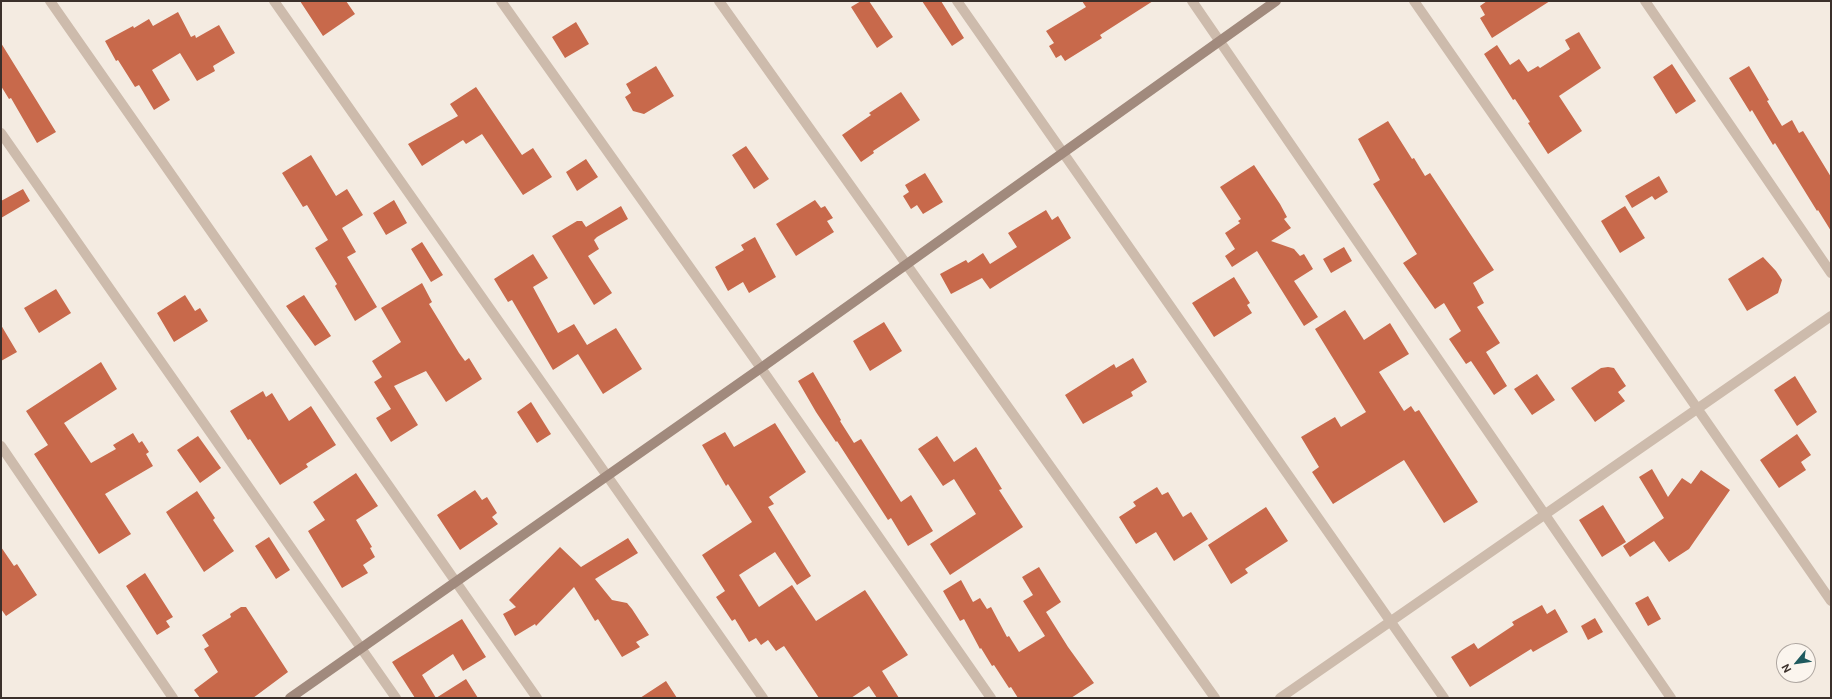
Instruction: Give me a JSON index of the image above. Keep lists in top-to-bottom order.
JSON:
{
  "north": "bottom left"
}
